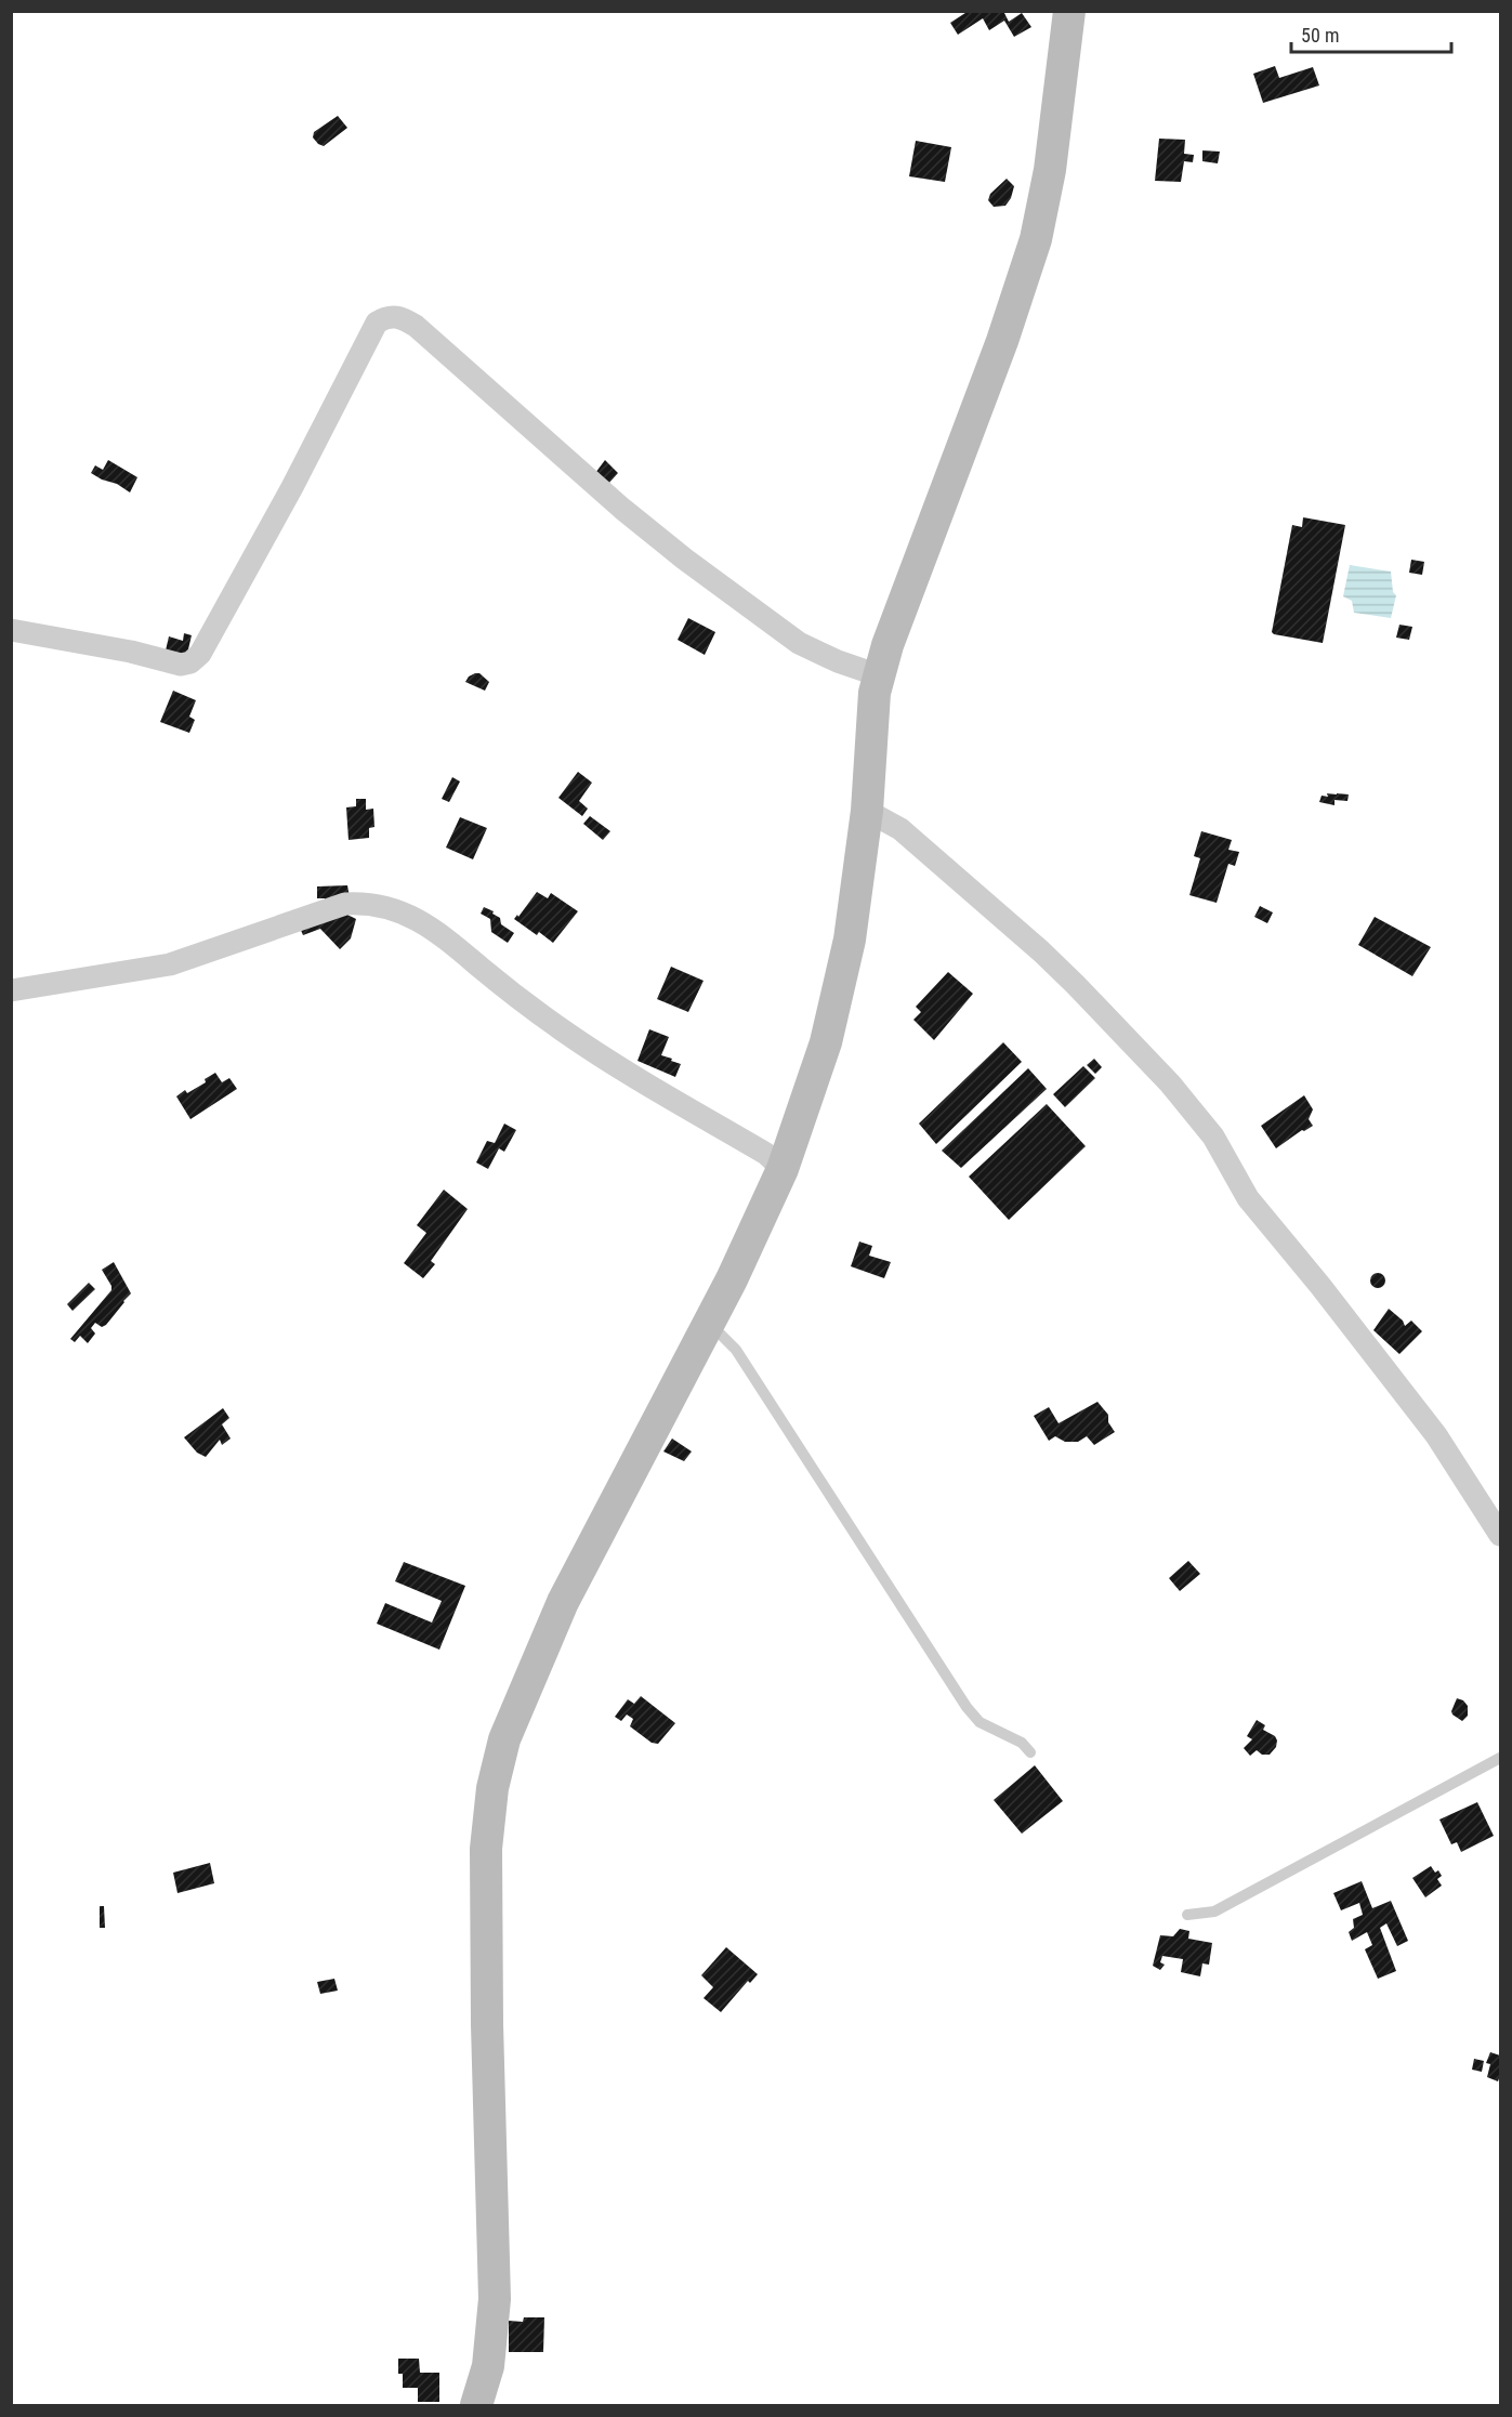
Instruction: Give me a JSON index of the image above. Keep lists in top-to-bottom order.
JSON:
{
  "scale_bar": "50 m"
}
